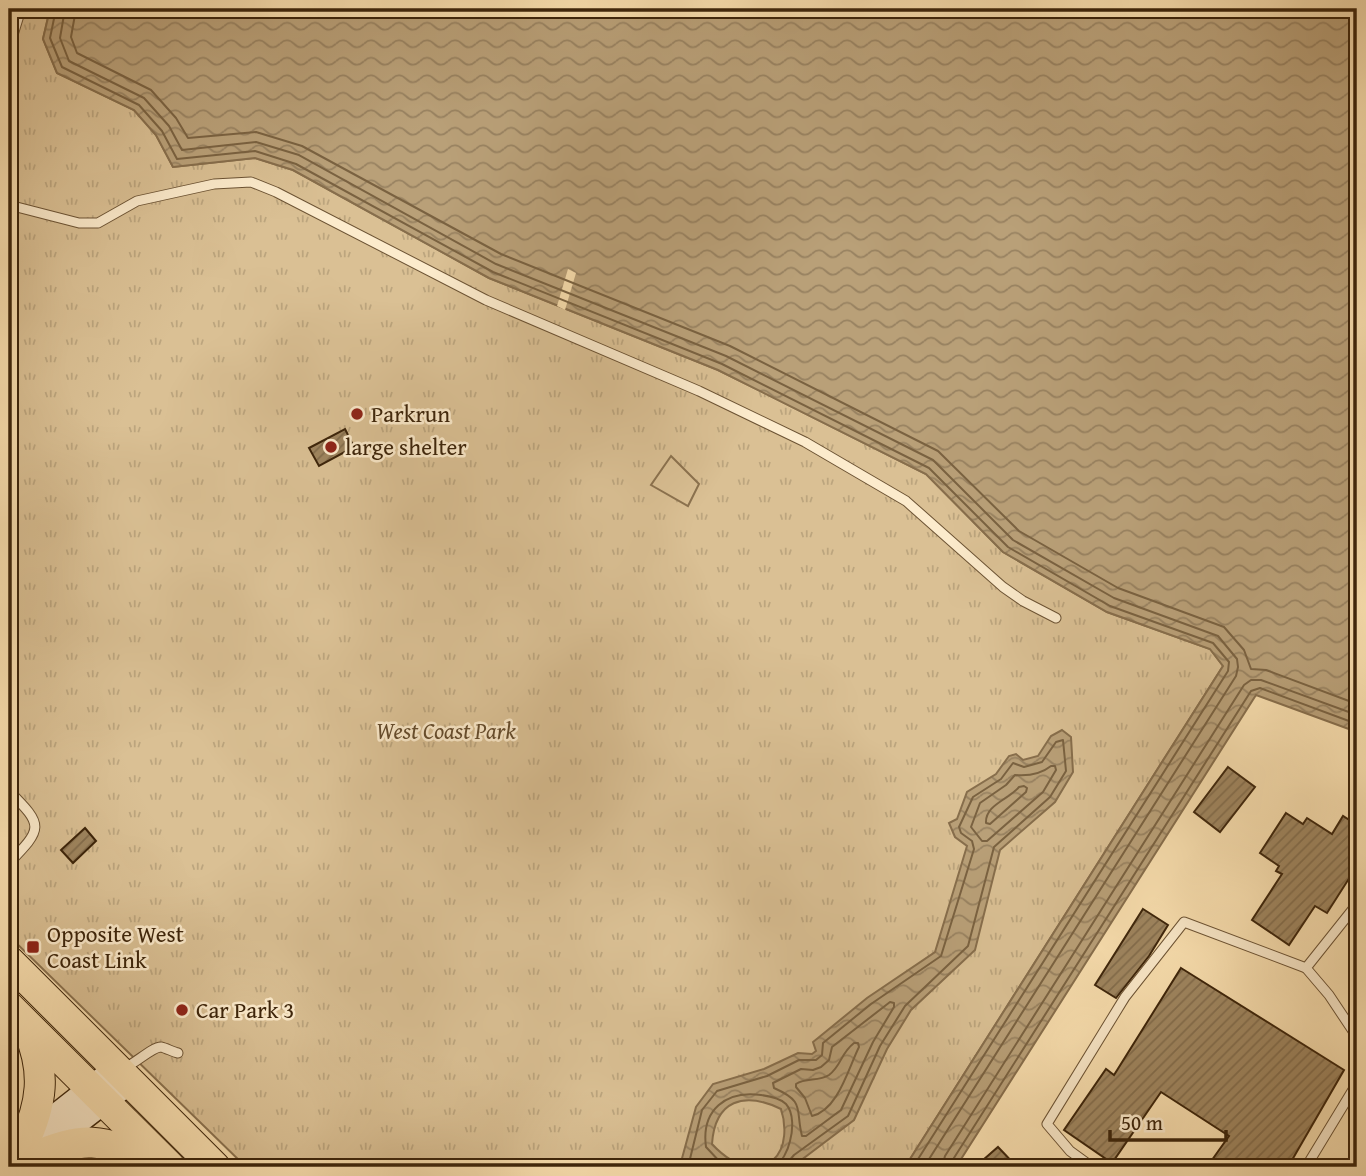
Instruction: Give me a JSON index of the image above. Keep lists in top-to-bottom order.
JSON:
{
  "parks": ["West Coast Park"],
  "places": {
    "other": ["Parkrun", "large shelter", "Car Park 3"],
    "transit": ["Opposite West Coast Link"]
  },
  "scale_bar": "50 m"
}
